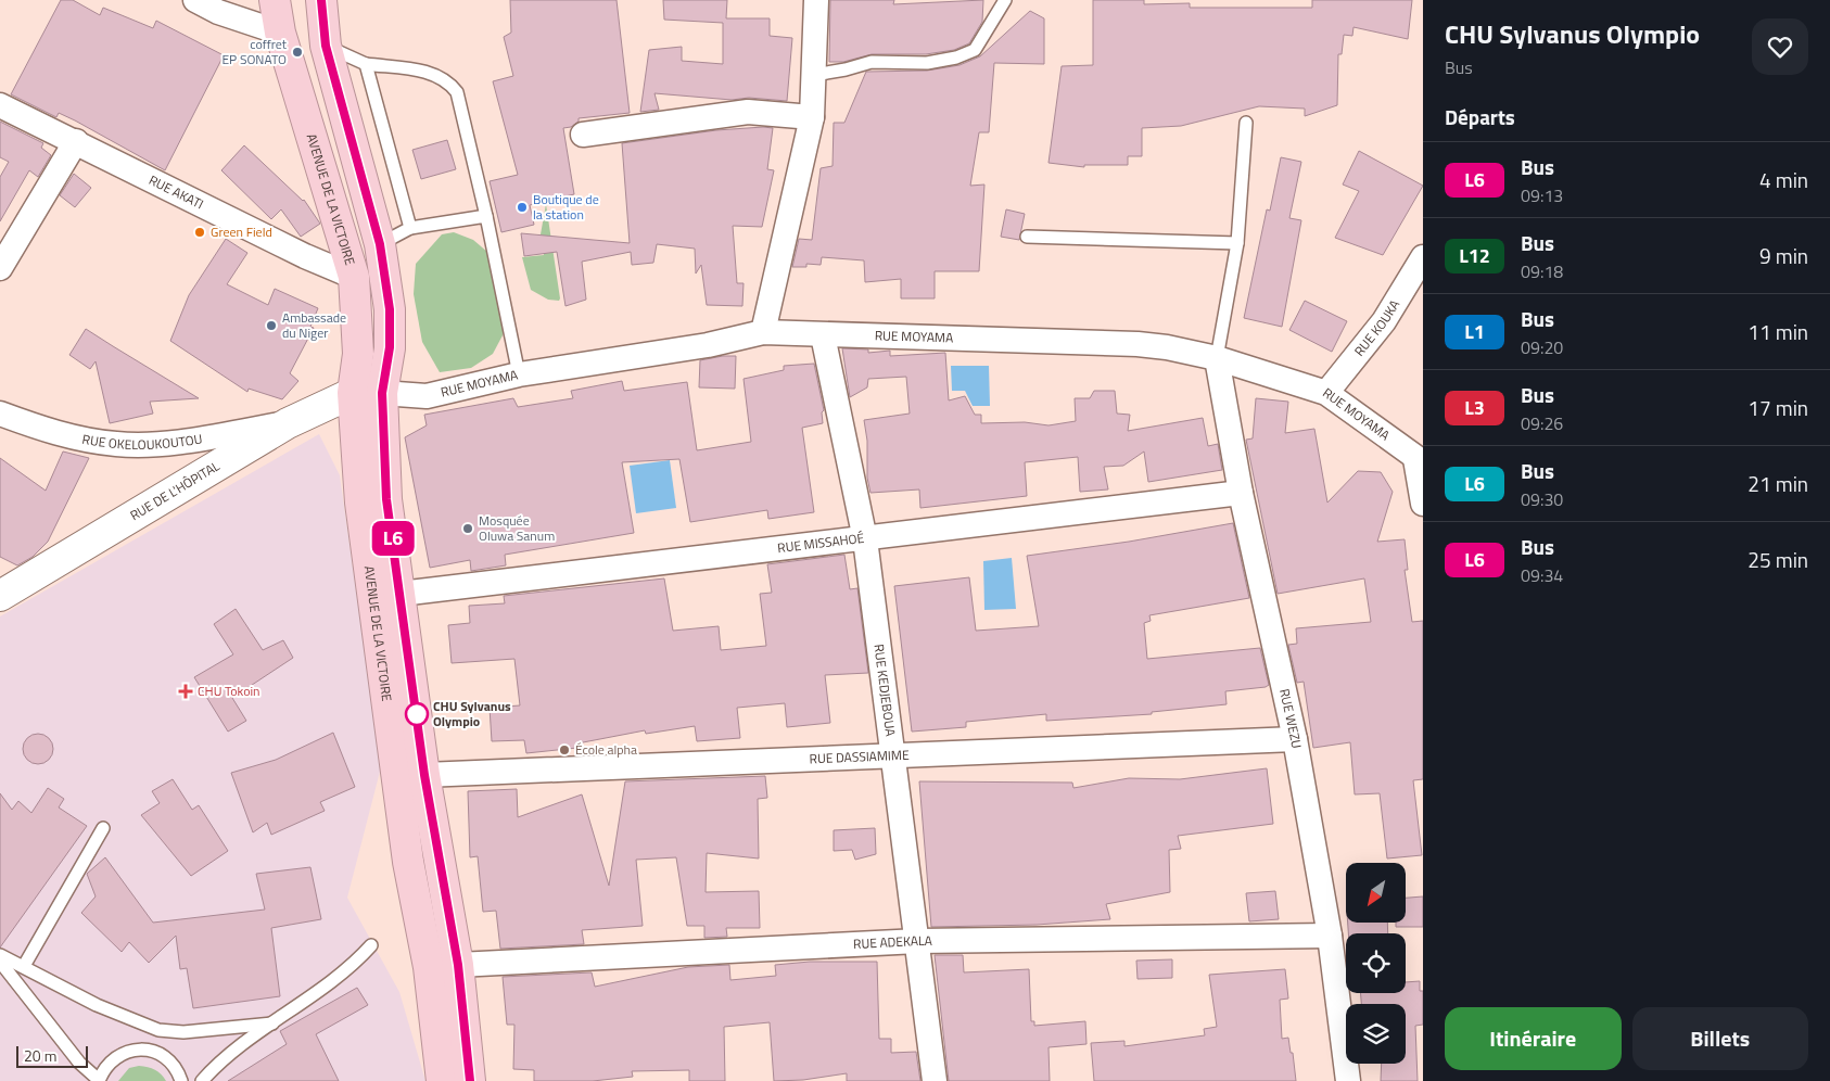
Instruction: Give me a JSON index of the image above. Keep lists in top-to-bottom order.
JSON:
{
  "streets": {
    "highway": ["AVENUE DE LA VICTOIRE"],
    "street": [
      "RUE AKATI",
      "RUE KOUKA",
      "RUE MOYAMA",
      "RUE OKELOUKOUTOU",
      "RUE DE L'HÔPITAL",
      "RUE MISSAHOÉ",
      "RUE KEDJEBOUA",
      "RUE WEZU",
      "RUE DASSIAMIME",
      "RUE ADEKALA"
    ]
  },
  "crossings": [
    ["RUE AKATI", "AVENUE DE LA VICTOIRE"],
    ["AVENUE DE LA VICTOIRE", "RUE MOYAMA"],
    ["AVENUE DE LA VICTOIRE", "RUE DE L'HÔPITAL"],
    ["AVENUE DE LA VICTOIRE", "RUE MISSAHOÉ"],
    ["AVENUE DE LA VICTOIRE", "RUE DASSIAMIME"],
    ["AVENUE DE LA VICTOIRE", "RUE ADEKALA"],
    ["RUE KOUKA", "RUE MOYAMA"],
    ["RUE MOYAMA", "RUE KEDJEBOUA"],
    ["RUE MOYAMA", "RUE WEZU"],
    ["RUE OKELOUKOUTOU", "RUE DE L'HÔPITAL"],
    ["RUE MISSAHOÉ", "RUE KEDJEBOUA"],
    ["RUE MISSAHOÉ", "RUE WEZU"],
    ["RUE KEDJEBOUA", "RUE DASSIAMIME"],
    ["RUE KEDJEBOUA", "RUE ADEKALA"],
    ["RUE WEZU", "RUE DASSIAMIME"],
    ["RUE WEZU", "RUE ADEKALA"]
  ],
  "places": {
    "other": [
      "coffret EP SONATO",
      "Boutique de la station",
      "Green Field",
      "Ambassade du Niger",
      "Mosquée Oluwa Sanum",
      "CHU Sylvanus Olympio",
      "École alpha"
    ],
    "health": ["CHU Tokoin"]
  },
  "lines": ["bus line L6"],
  "scale_bar": "20 m",
  "north": "bottom left",
  "page": {
    "on_map": "L6",
    "heading": [
      ["CHU Sylvanus Olympio", "Bus"],
      "Départs"
    ],
    "list": [
      {
        "mark": "L6",
        "name": "Bus",
        "note": "09:13",
        "value": "4 min"
      },
      {
        "mark": "L12",
        "name": "Bus",
        "note": "09:18",
        "value": "9 min"
      },
      {
        "mark": "L1",
        "name": "Bus",
        "note": "09:20",
        "value": "11 min"
      },
      {
        "mark": "L3",
        "name": "Bus",
        "note": "09:26",
        "value": "17 min"
      },
      {
        "mark": "L6",
        "name": "Bus",
        "note": "09:30",
        "value": "21 min"
      },
      {
        "mark": "L6",
        "name": "Bus",
        "note": "09:34",
        "value": "25 min"
      }
    ],
    "buttons": ["Itinéraire", "Billets"],
    "scale": "20 m"
  }
}
